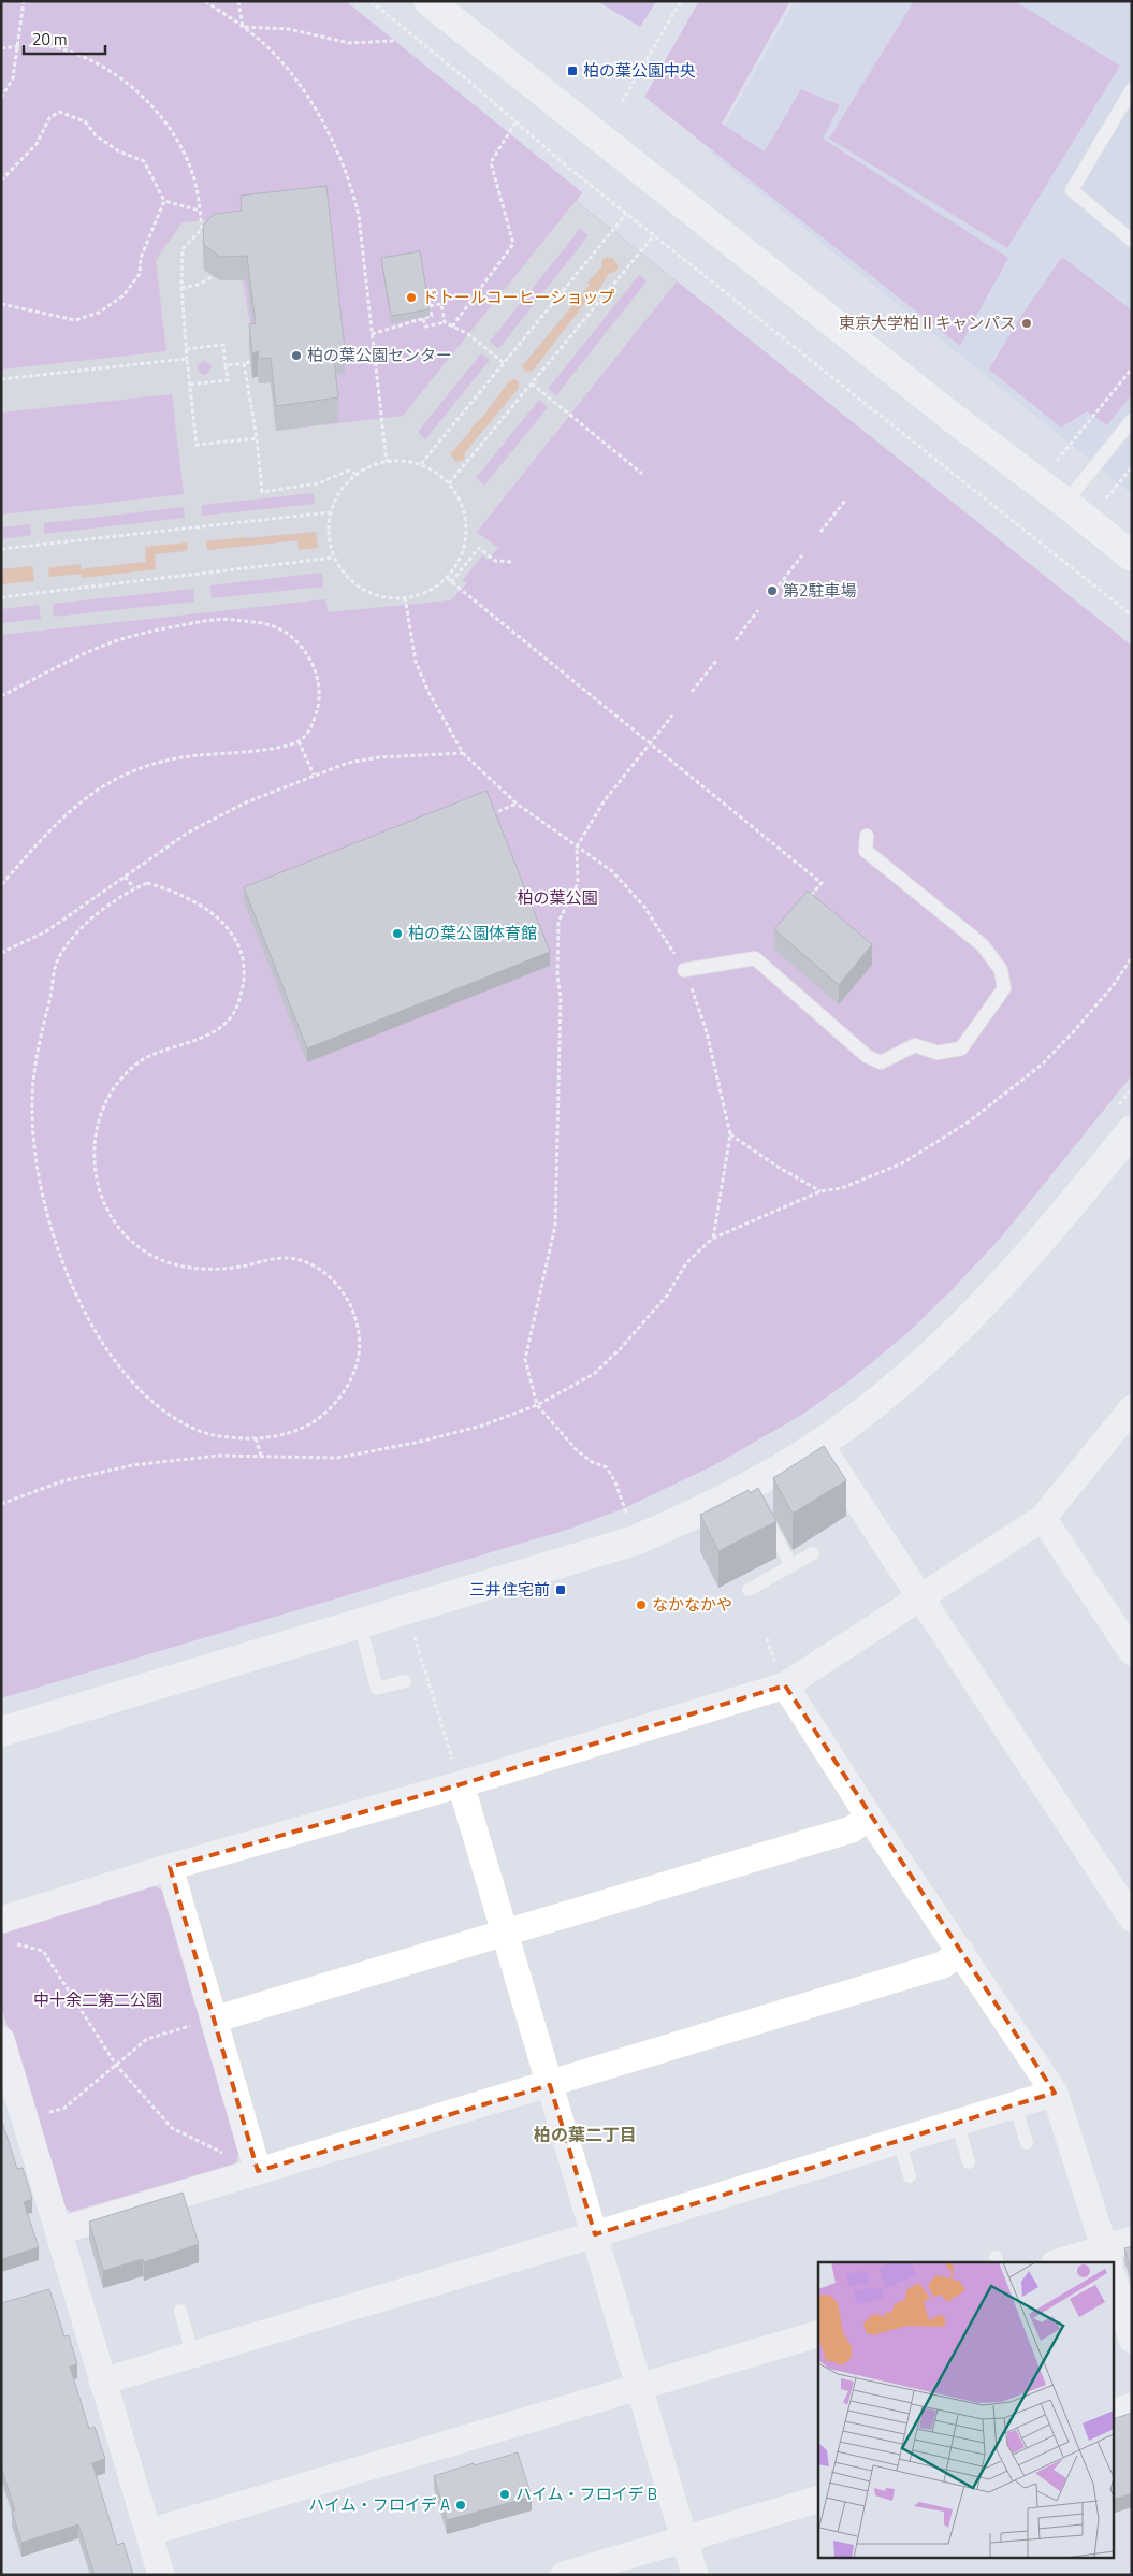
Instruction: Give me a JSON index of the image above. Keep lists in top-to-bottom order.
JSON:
{
  "districts": ["柏の葉二丁目"],
  "parks": ["柏の葉公園", "中十余二第二公園"],
  "places": {
    "transit": ["柏の葉公園中央", "三井住宅前"],
    "other": [
      "ドトールコーヒーショップ",
      "東京大学柏Ⅱキャンパス",
      "柏の葉公園センター",
      "第2駐車場",
      "柏の葉公園体育館",
      "なかなかや",
      "ハイム・フロイデ B",
      "ハイム・フロイデ A"
    ]
  },
  "scale_bar": "20 m"
}
